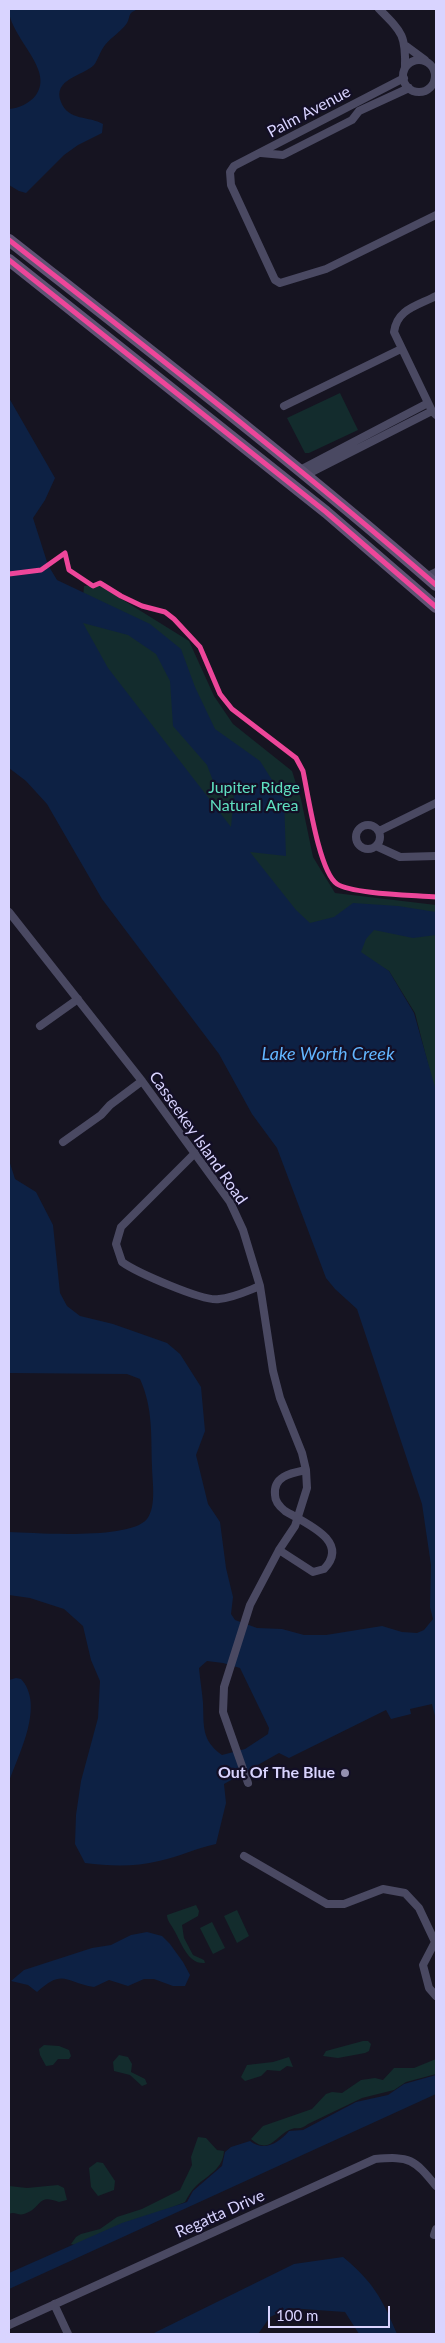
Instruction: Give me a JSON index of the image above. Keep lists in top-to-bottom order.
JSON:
{
  "streets": {
    "street": ["Palm Avenue", "Casseekey Island Road", "Regatta Drive"]
  },
  "water": ["Lake Worth Creek"],
  "parks": ["Jupiter Ridge Natural Area"],
  "places": ["Out Of The Blue"],
  "scale_bar": "100 m"
}
